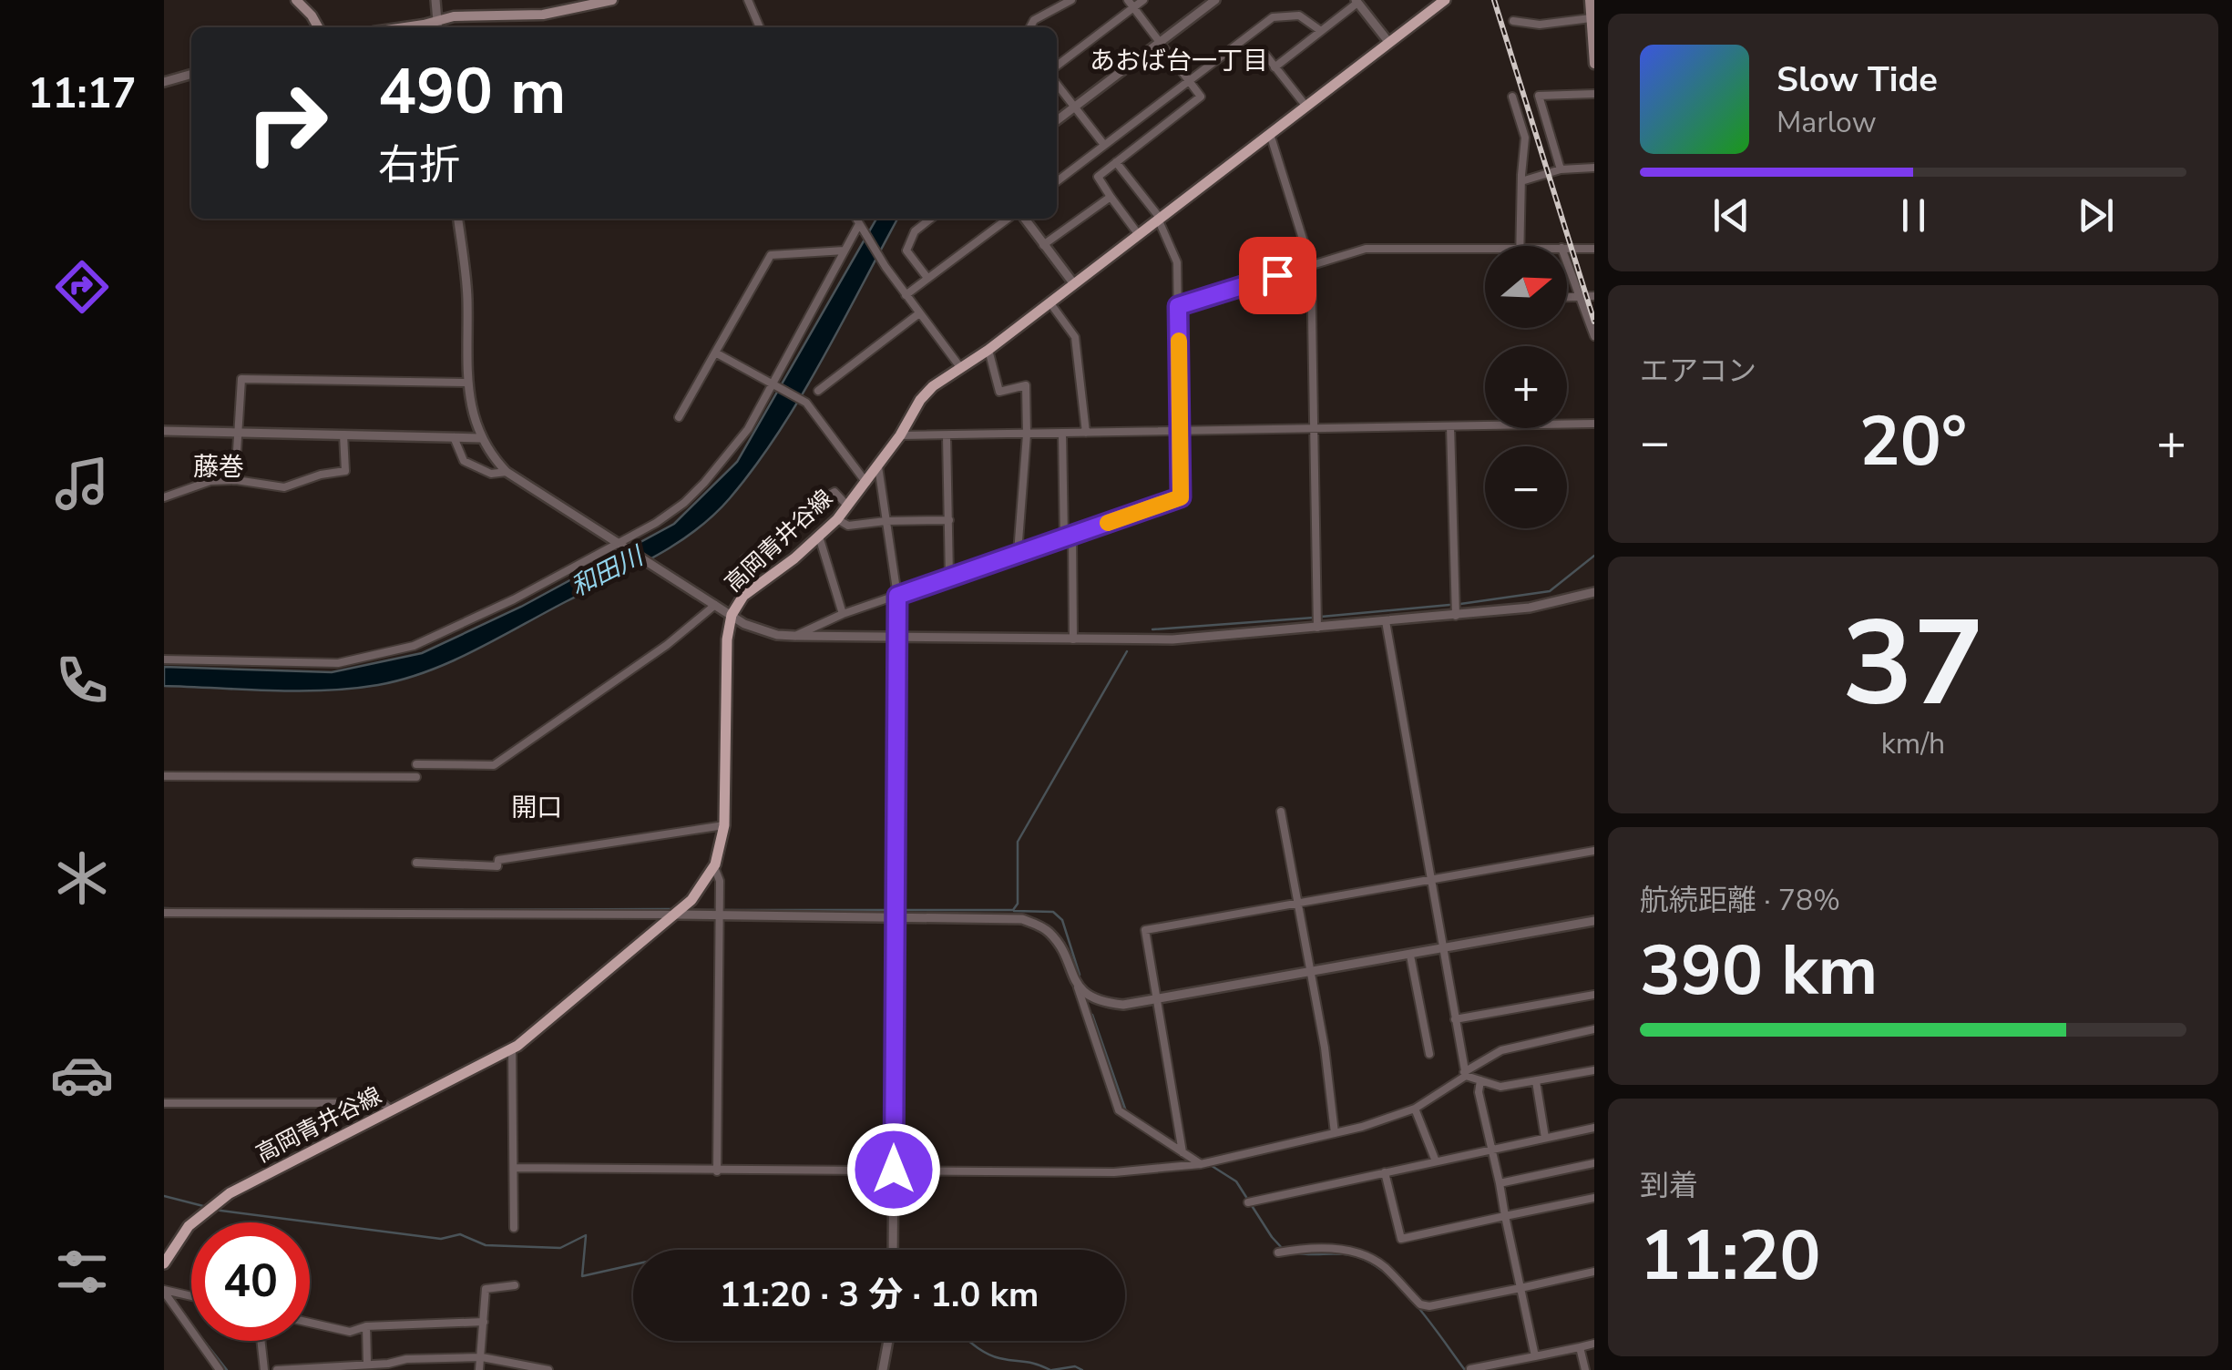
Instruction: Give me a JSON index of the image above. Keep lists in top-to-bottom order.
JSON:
{
  "streets": {
    "main road": ["高岡青井谷線"]
  },
  "districts": ["あおば台一丁目", "藤巻", "開口"],
  "water": ["和田川"],
  "north": "right",
  "page": {
    "tabs": "11:17",
    "turn": ["490 m", "右折"],
    "song": ["Slow Tide", "Marlow"],
    "map_buttons": ["+", "−"],
    "tile": [
      "エアコン",
      ["37", "km/h"],
      ["航続距離 · 78%", "390 km"],
      ["到着", "11:20"]
    ],
    "heat": ["−", "20°", "+"],
    "limit": "40",
    "trip": "11:20 · 3 分 · 1.0 km"
  }
}
